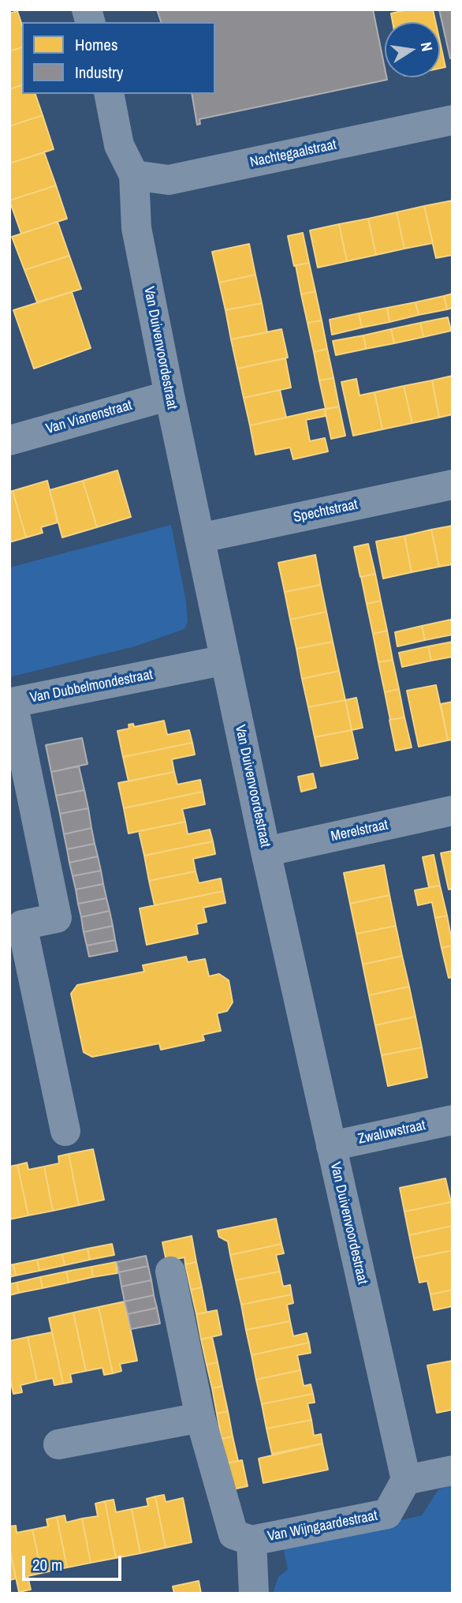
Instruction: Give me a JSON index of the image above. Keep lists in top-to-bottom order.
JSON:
{
  "streets": {
    "street": [
      "Nachtegaalstraat",
      "Van Duivenvoordestraat",
      "Van Vianenstraat",
      "Spechtstraat",
      "Van Dubbelmondestraat",
      "Merelstraat",
      "Zwaluwstraat",
      "Van Wijngaardestraat"
    ]
  },
  "crossings": [
    ["Nachtegaalstraat", "Van Duivenvoordestraat"],
    ["Van Duivenvoordestraat", "Van Vianenstraat"],
    ["Van Duivenvoordestraat", "Spechtstraat"],
    ["Van Duivenvoordestraat", "Van Dubbelmondestraat"],
    ["Van Duivenvoordestraat", "Merelstraat"],
    ["Van Duivenvoordestraat", "Zwaluwstraat"],
    ["Van Duivenvoordestraat", "Van Wijngaardestraat"]
  ],
  "legend": ["Homes", "Industry"],
  "scale_bar": "20 m",
  "north": "right"
}
